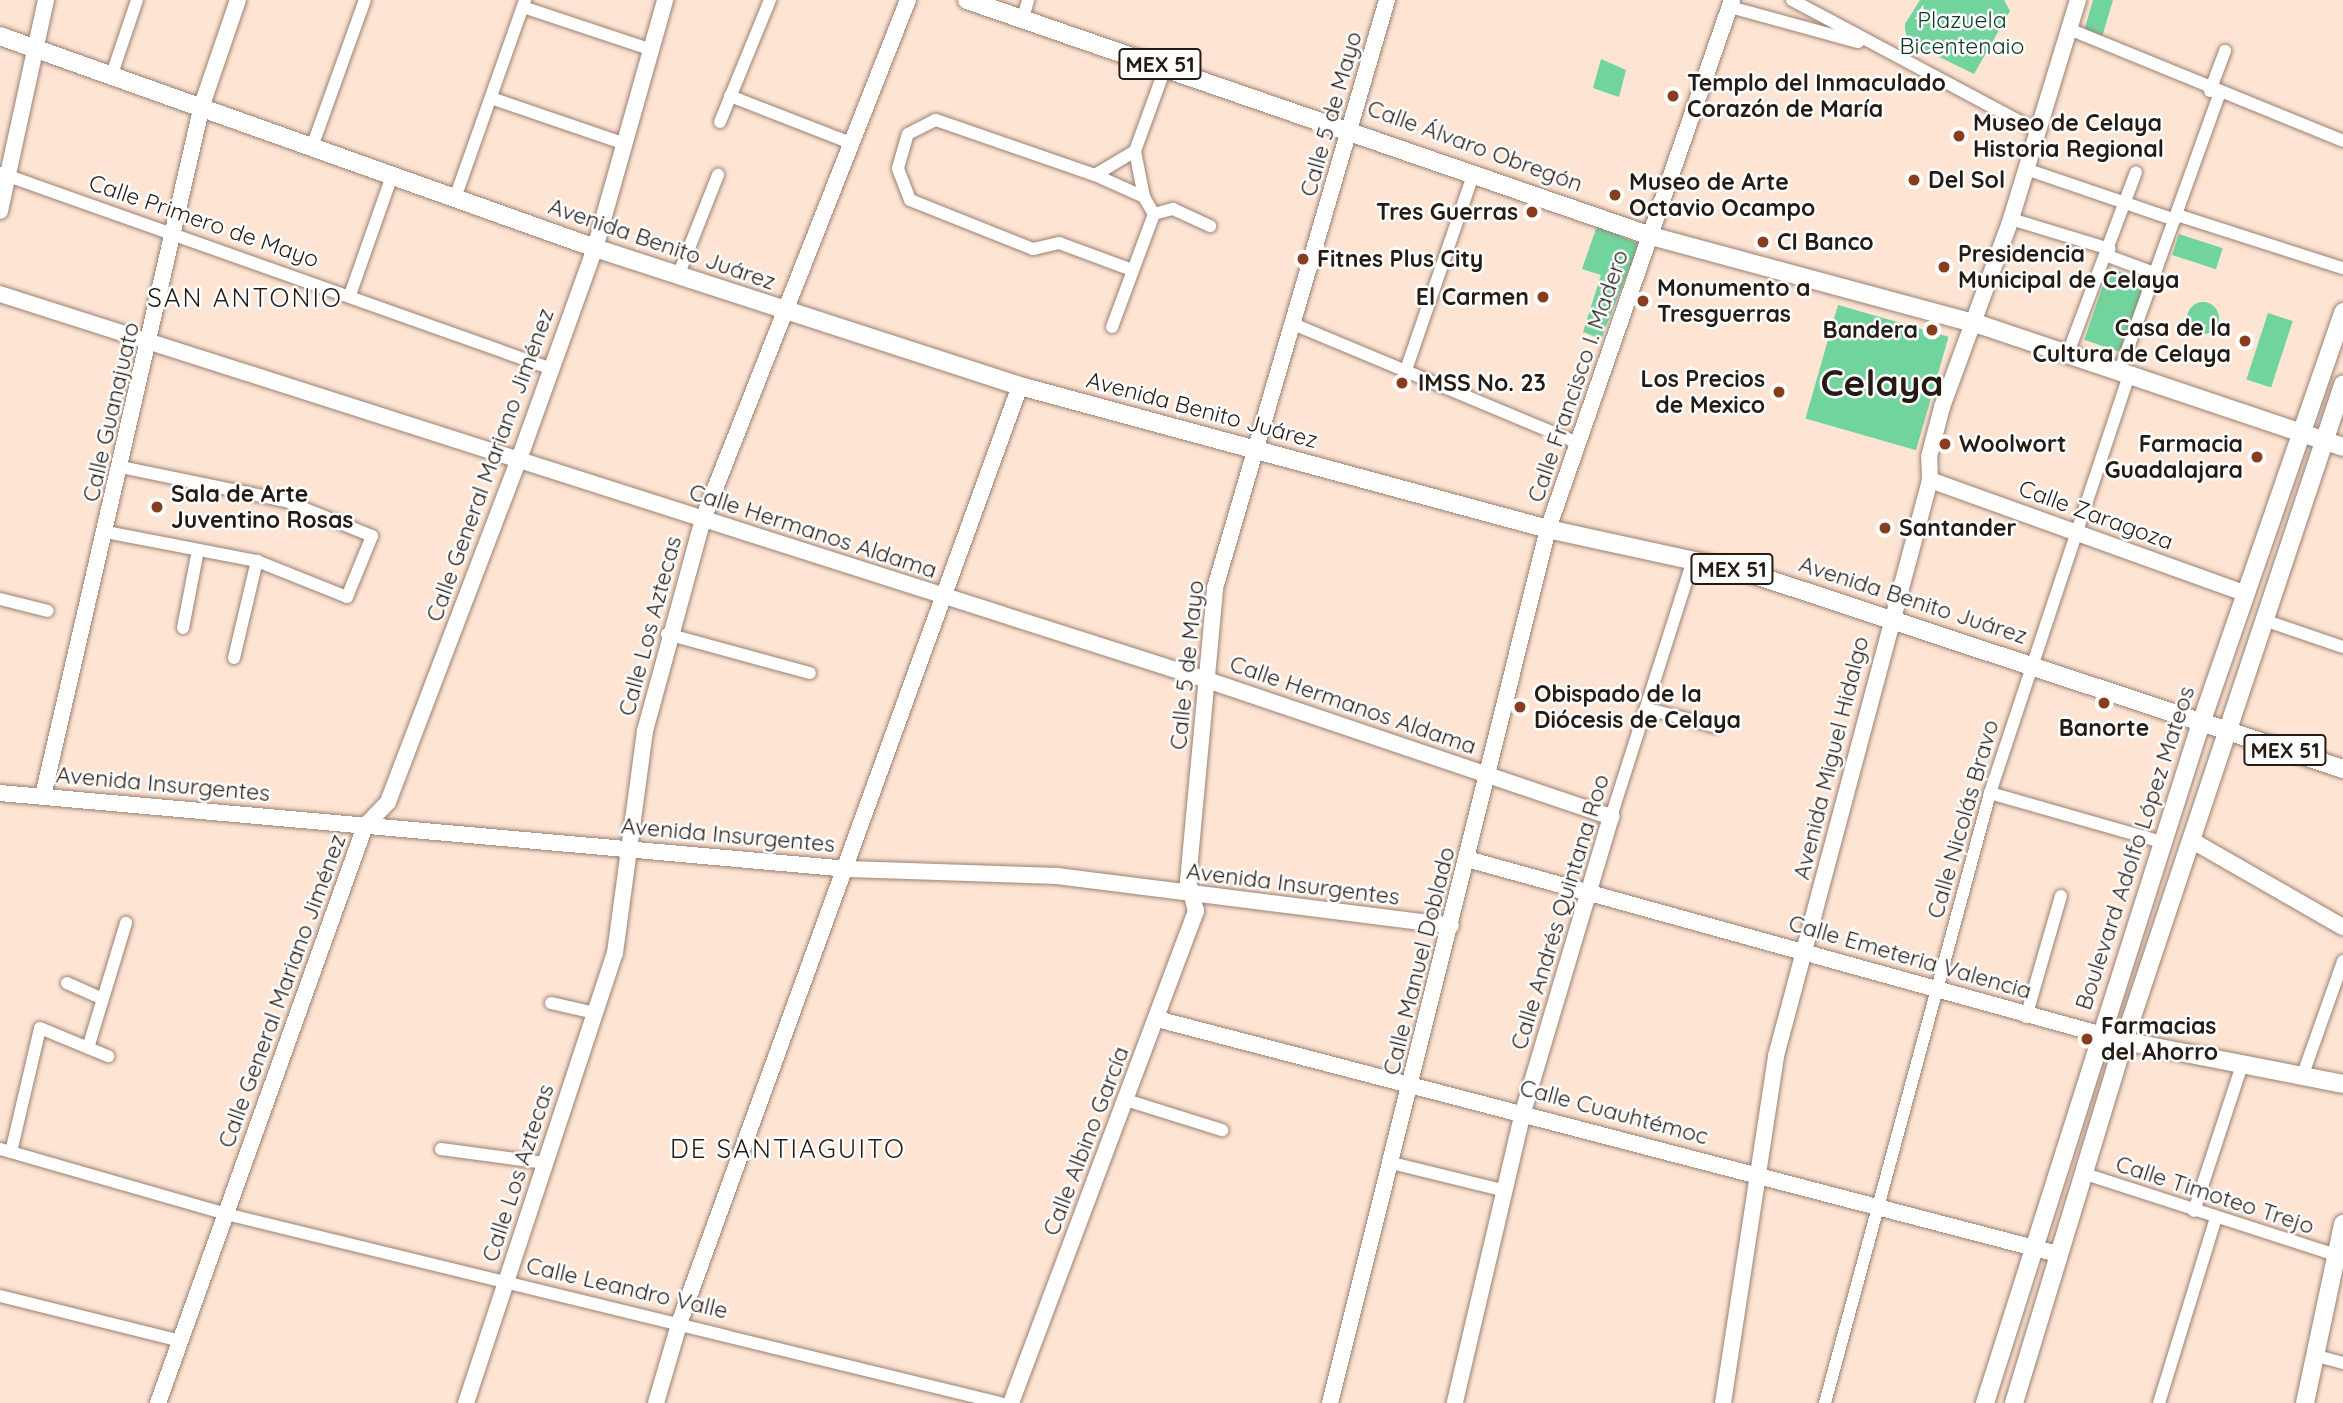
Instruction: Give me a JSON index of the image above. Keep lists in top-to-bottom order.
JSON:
{
  "streets": {
    "main road": [
      "MEX 51",
      "Calle 5 de Mayo",
      "Calle Álvaro Obregón",
      "Avenida Benito Juárez",
      "Calle Francisco I. Madero",
      "Calle Guanajuato",
      "Calle General Mariano Jiménez",
      "Calle Zaragoza",
      "Calle Hermanos Aldama",
      "Calle Los Aztecas",
      "Avenida Miguel Hidalgo",
      "Avenida Insurgentes",
      "Boulevard Adolfo López Mateos",
      "Calle Andrés Quintana Roo",
      "Calle Emeteria Valencia",
      "Calle Manuel Doblado",
      "Calle Cuauhtémoc",
      "Calle Albino García"
    ],
    "street": [
      "Calle Primero de Mayo",
      "Calle Nicolás Bravo",
      "Calle Timoteo Trejo",
      "Calle Leandro Valle"
    ]
  },
  "crossings": [
    ["MEX 51", "Calle Álvaro Obregón"],
    ["MEX 51", "Avenida Benito Juárez"],
    ["MEX 51", "Avenida Miguel Hidalgo"],
    ["MEX 51", "Calle Nicolás Bravo"],
    ["MEX 51", "Boulevard Adolfo López Mateos"],
    ["Calle 5 de Mayo", "Calle Álvaro Obregón"],
    ["Calle 5 de Mayo", "Avenida Benito Juárez"],
    ["Calle 5 de Mayo", "Calle Hermanos Aldama"],
    ["Calle 5 de Mayo", "Avenida Insurgentes"],
    ["Calle 5 de Mayo", "Calle Albino García"],
    ["Calle Álvaro Obregón", "Calle Francisco I. Madero"],
    ["Calle Álvaro Obregón", "Avenida Miguel Hidalgo"],
    ["Calle Primero de Mayo", "Calle Guanajuato"],
    ["Calle Primero de Mayo", "Calle General Mariano Jiménez"],
    ["Avenida Benito Juárez", "Calle Francisco I. Madero"],
    ["Avenida Benito Juárez", "Calle Guanajuato"],
    ["Avenida Benito Juárez", "Calle General Mariano Jiménez"],
    ["Avenida Benito Juárez", "Calle Los Aztecas"],
    ["Avenida Benito Juárez", "Avenida Miguel Hidalgo"],
    ["Avenida Benito Juárez", "Calle Nicolás Bravo"],
    ["Avenida Benito Juárez", "Boulevard Adolfo López Mateos"],
    ["Avenida Benito Juárez", "Calle Andrés Quintana Roo"],
    ["Avenida Benito Juárez", "Calle Manuel Doblado"],
    ["Calle Francisco I. Madero", "Calle Manuel Doblado"],
    ["Calle Guanajuato", "Calle Hermanos Aldama"],
    ["Calle Guanajuato", "Avenida Insurgentes"],
    ["Calle General Mariano Jiménez", "Calle Hermanos Aldama"],
    ["Calle General Mariano Jiménez", "Avenida Insurgentes"],
    ["Calle General Mariano Jiménez", "Calle Leandro Valle"],
    ["Calle Zaragoza", "Avenida Miguel Hidalgo"],
    ["Calle Zaragoza", "Calle Nicolás Bravo"],
    ["Calle Zaragoza", "Boulevard Adolfo López Mateos"],
    ["Calle Hermanos Aldama", "Calle Los Aztecas"],
    ["Calle Hermanos Aldama", "Calle Andrés Quintana Roo"],
    ["Calle Hermanos Aldama", "Calle Manuel Doblado"],
    ["Calle Los Aztecas", "Avenida Insurgentes"],
    ["Calle Los Aztecas", "Calle Leandro Valle"],
    ["Avenida Miguel Hidalgo", "Calle Emeteria Valencia"],
    ["Avenida Miguel Hidalgo", "Calle Cuauhtémoc"],
    ["Avenida Insurgentes", "Calle Manuel Doblado"],
    ["Avenida Insurgentes", "Calle Albino García"],
    ["Calle Nicolás Bravo", "Calle Emeteria Valencia"],
    ["Calle Nicolás Bravo", "Calle Cuauhtémoc"],
    ["Boulevard Adolfo López Mateos", "Calle Emeteria Valencia"],
    ["Boulevard Adolfo López Mateos", "Calle Cuauhtémoc"],
    ["Calle Andrés Quintana Roo", "Calle Emeteria Valencia"],
    ["Calle Andrés Quintana Roo", "Calle Cuauhtémoc"],
    ["Calle Emeteria Valencia", "Calle Manuel Doblado"],
    ["Calle Manuel Doblado", "Calle Cuauhtémoc"],
    ["Calle Cuauhtémoc", "Calle Albino García"]
  ],
  "districts": ["SAN ANTONIO", "Celaya", "DE SANTIAGUITO"],
  "parks": ["Plazuela Bicentenaio"],
  "places": [
    "Templo del Inmaculado Corazón de María",
    "Museo de Celaya Historia Regional",
    "Del Sol",
    "Museo de Arte Octavio Ocampo",
    "Tres Guerras",
    "CI Banco",
    "Fitnes Plus City",
    "Presidencia Municipal de Celaya",
    "El Carmen",
    "Monumento a Tresguerras",
    "Bandera",
    "Casa de la Cultura de Celaya",
    "IMSS No. 23",
    "Los Precios de Mexico",
    "Woolwort",
    "Farmacia Guadalajara",
    "Sala de Arte Juventino Rosas",
    "Santander",
    "Banorte",
    "Obispado de la Diócesis de Celaya",
    "Farmacias del Ahorro"
  ]
}
